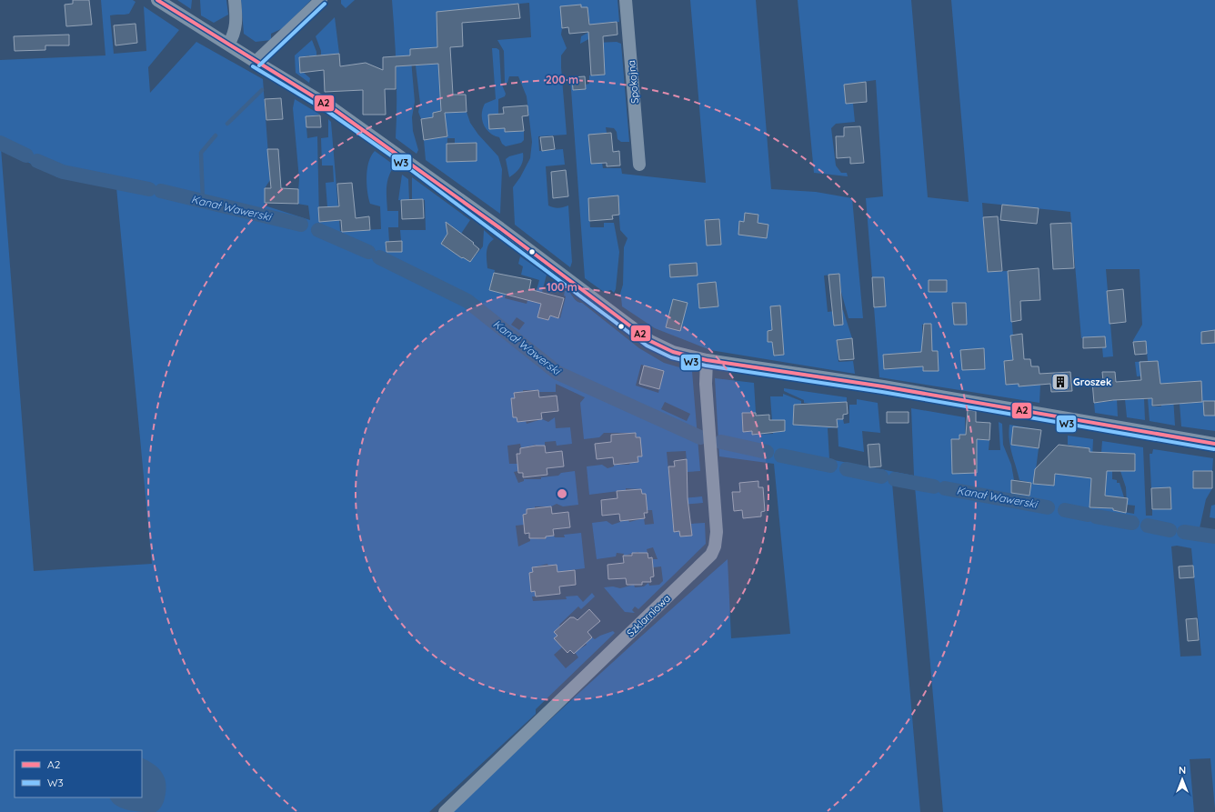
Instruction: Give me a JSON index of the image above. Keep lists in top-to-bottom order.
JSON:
{
  "streets": {
    "street": ["Spokojna", "Szklarniowa"]
  },
  "water": ["Kanał Wawerski"],
  "places": {
    "building": ["Groszek"]
  },
  "lines": ["transit line A2", "transit line W3"],
  "legend": ["A2", "W3"],
  "north": "top",
  "rings": ["200 m", "100 m"]
}
